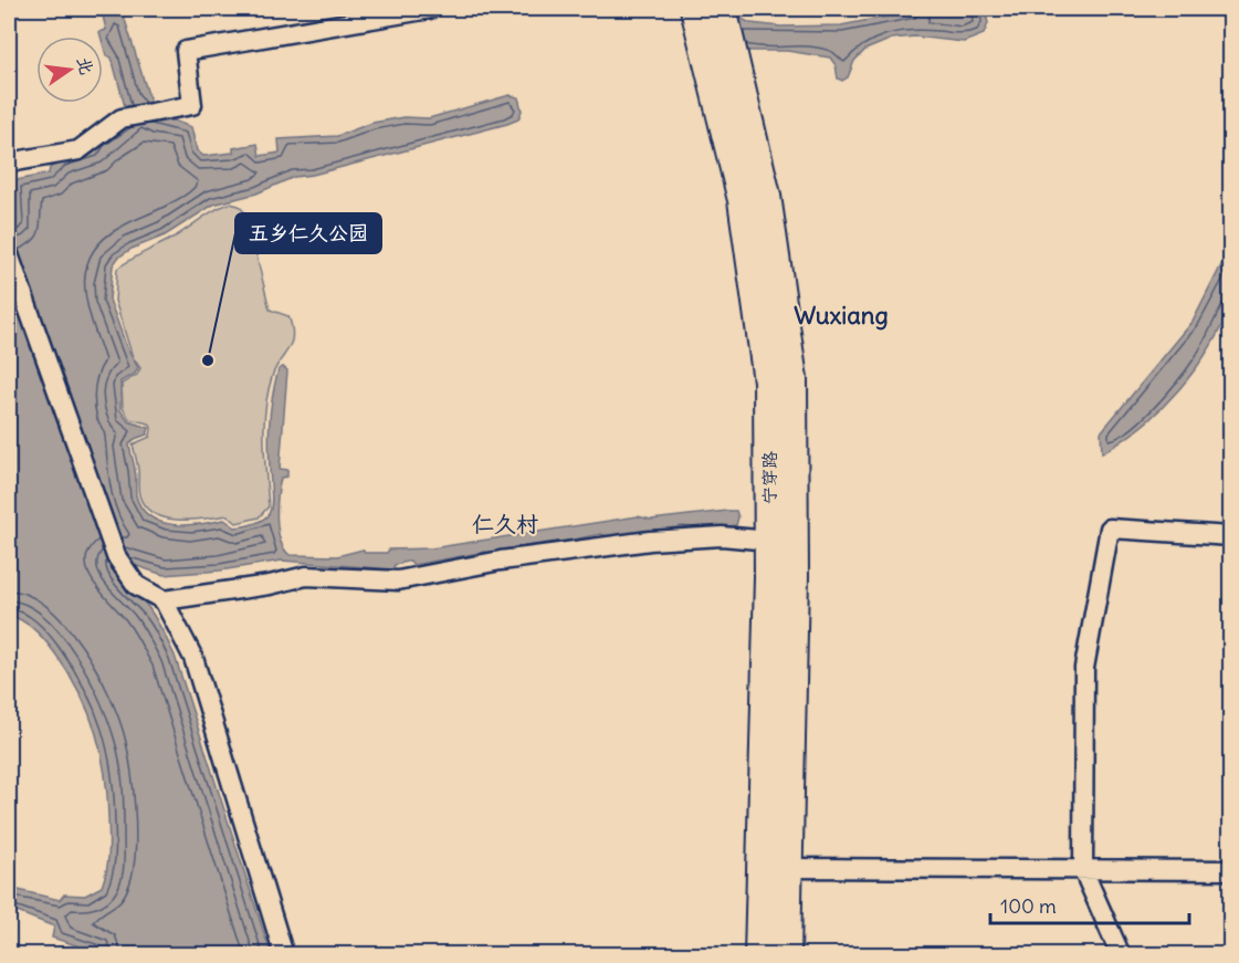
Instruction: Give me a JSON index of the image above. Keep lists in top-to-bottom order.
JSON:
{
  "streets": {
    "highway": ["宁穿路"]
  },
  "districts": ["Wuxiang", "仁久村"],
  "places": ["五乡仁久公园"],
  "scale_bar": "100 m",
  "north": "right"
}
